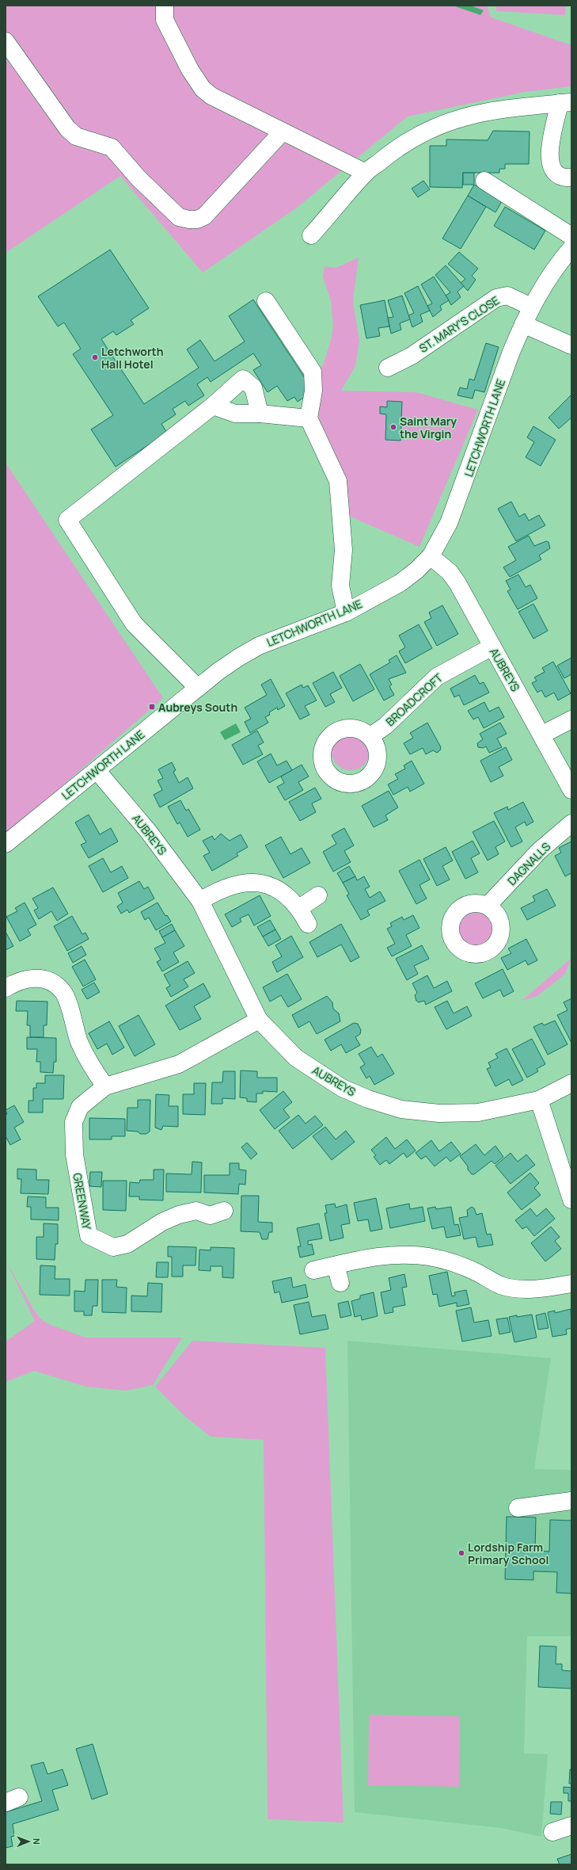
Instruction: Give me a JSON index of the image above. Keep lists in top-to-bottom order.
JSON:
{
  "streets": {
    "street": [
      "ST. MARY'S CLOSE",
      "LETCHWORTH LANE",
      "AUBREYS",
      "BROADCROFT",
      "DAGNALLS",
      "GREENWAY"
    ]
  },
  "crossings": [
    ["ST. MARY'S CLOSE", "LETCHWORTH LANE"],
    ["LETCHWORTH LANE", "AUBREYS"],
    ["AUBREYS", "BROADCROFT"],
    ["AUBREYS", "GREENWAY"]
  ],
  "places": {
    "other": ["Letchworth Hall Hotel", "Saint Mary the Virgin", "Lordship Farm Primary School"],
    "transit": ["Aubreys South"]
  },
  "north": "right"
}
